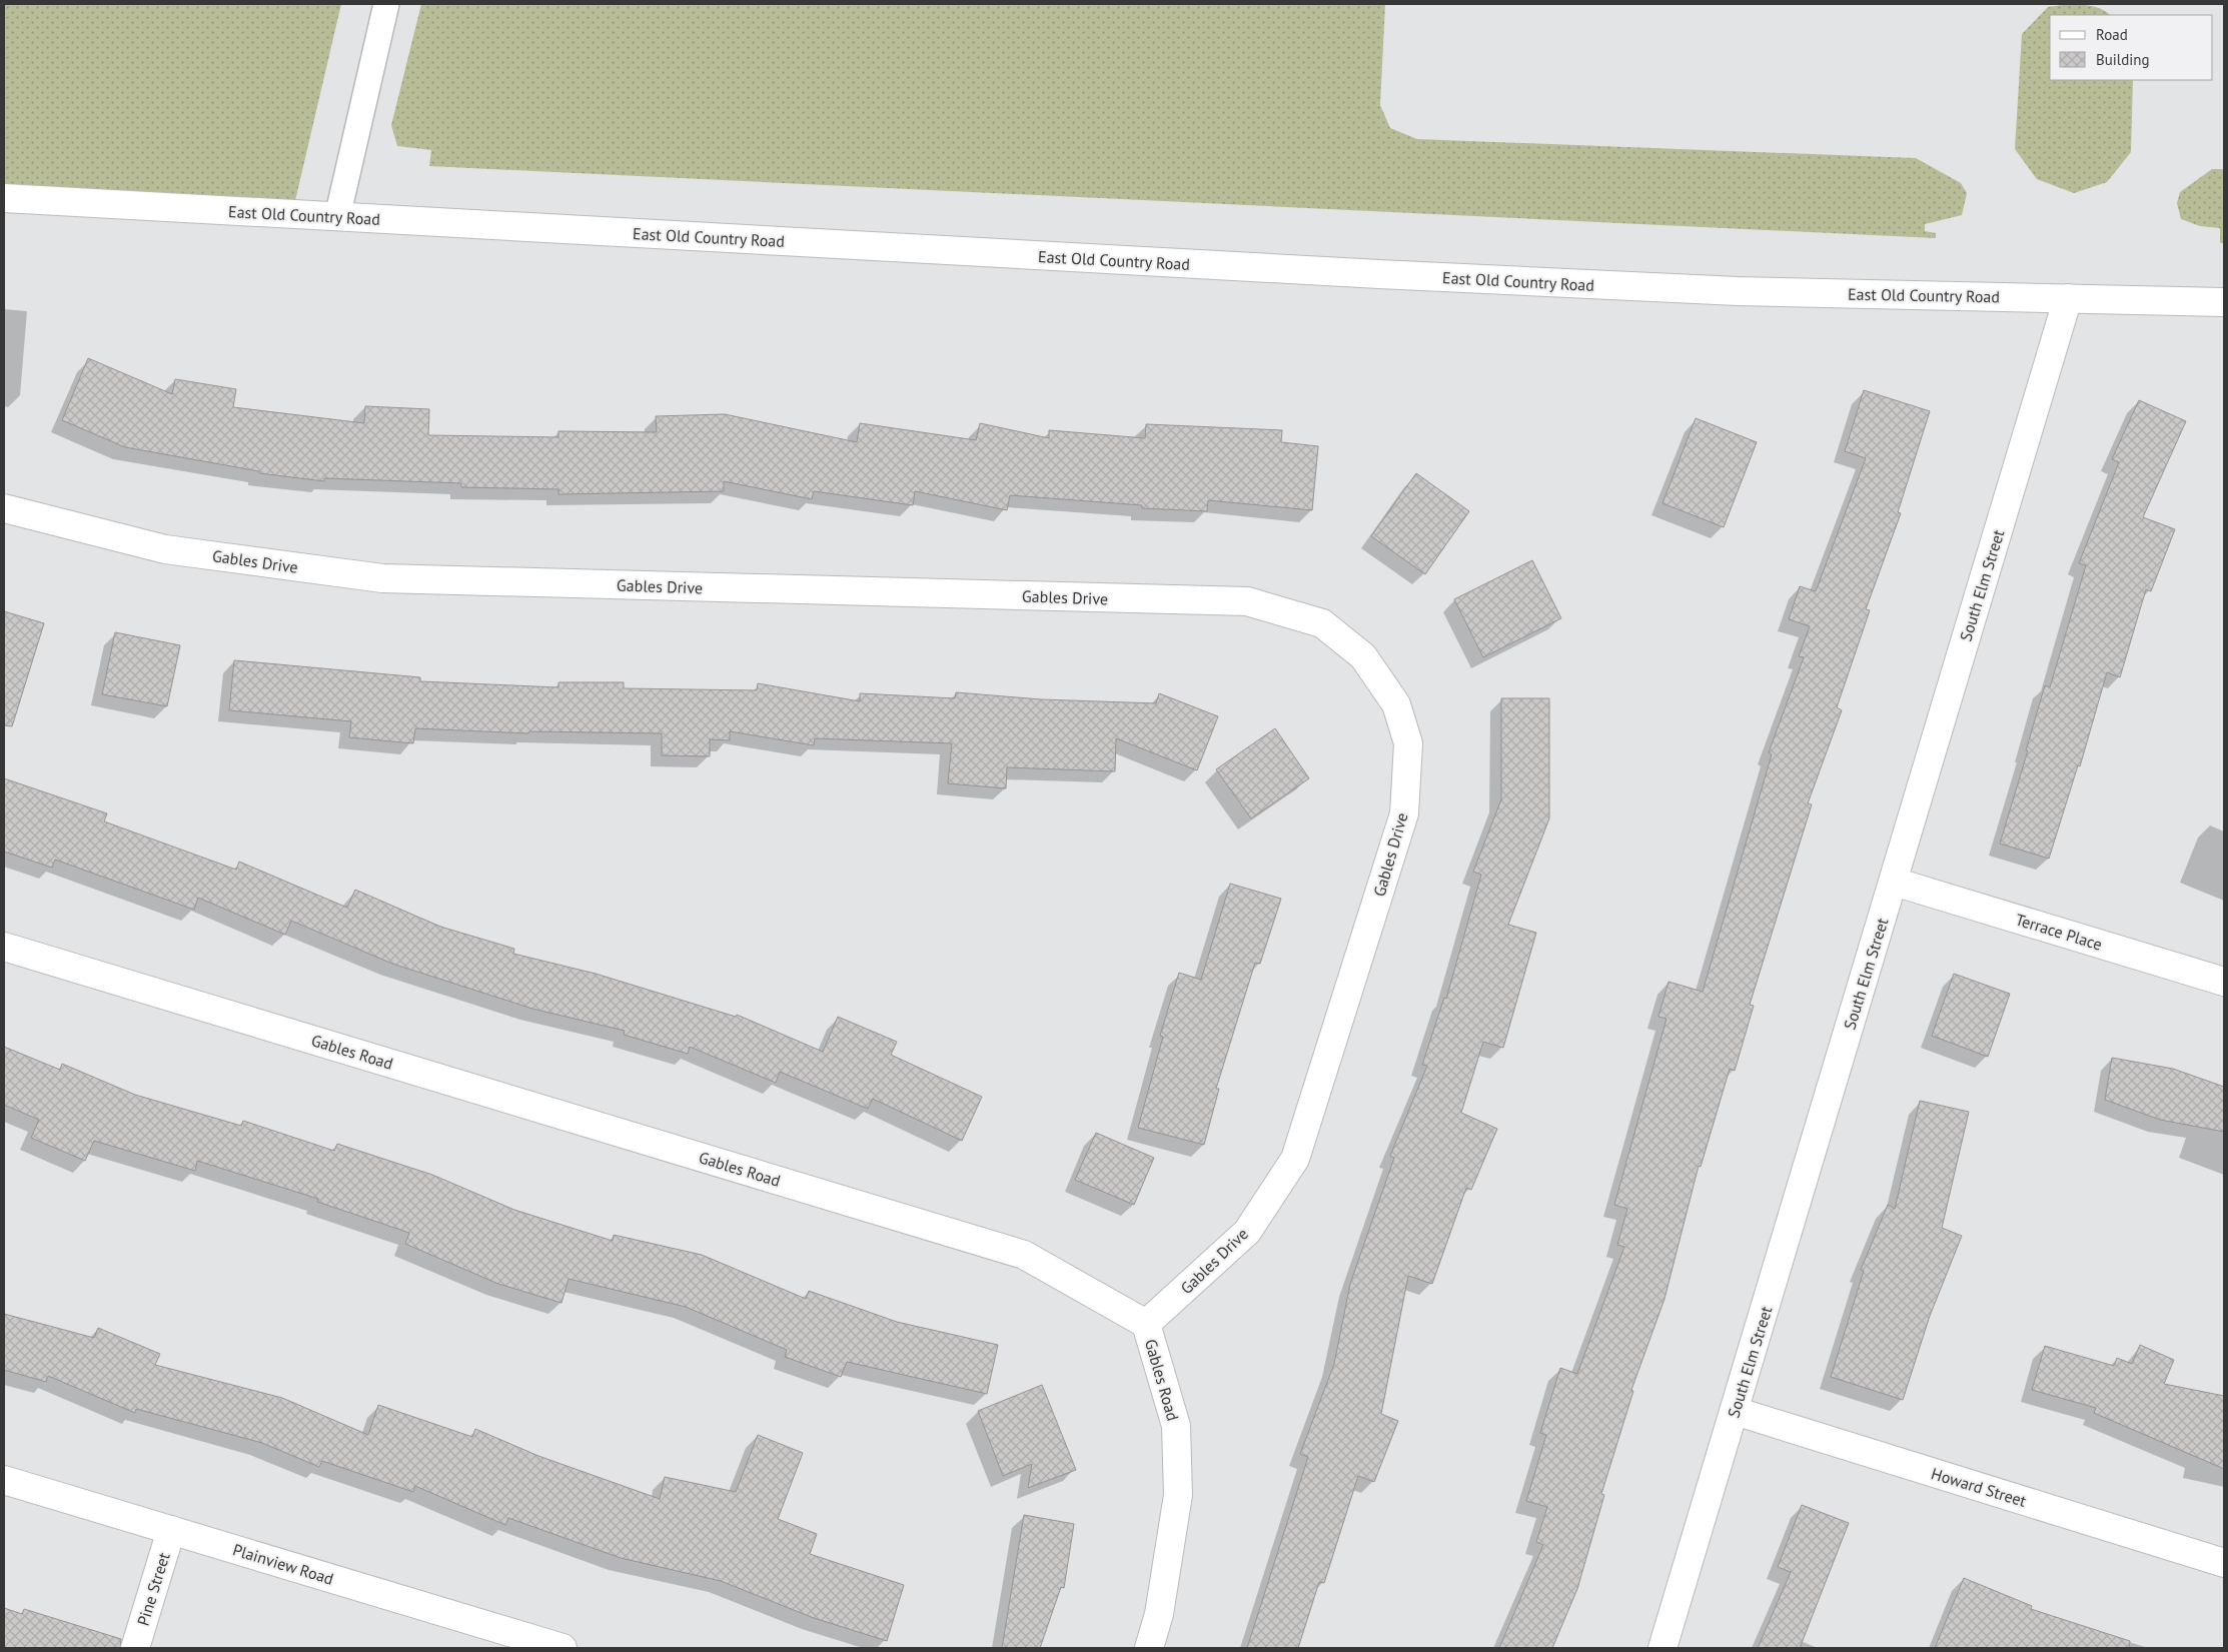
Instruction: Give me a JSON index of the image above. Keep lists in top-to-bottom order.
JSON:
{
  "streets": {
    "street": [
      "East Old Country Road",
      "Gables Drive",
      "South Elm Street",
      "Terrace Place",
      "Gables Road",
      "Howard Street",
      "Plainview Road",
      "Pine Street"
    ]
  },
  "crossings": [
    ["East Old Country Road", "South Elm Street"],
    ["Gables Drive", "Gables Road"],
    ["South Elm Street", "Terrace Place"],
    ["South Elm Street", "Howard Street"],
    ["Plainview Road", "Pine Street"]
  ],
  "legend": ["Road", "Building"]
}
